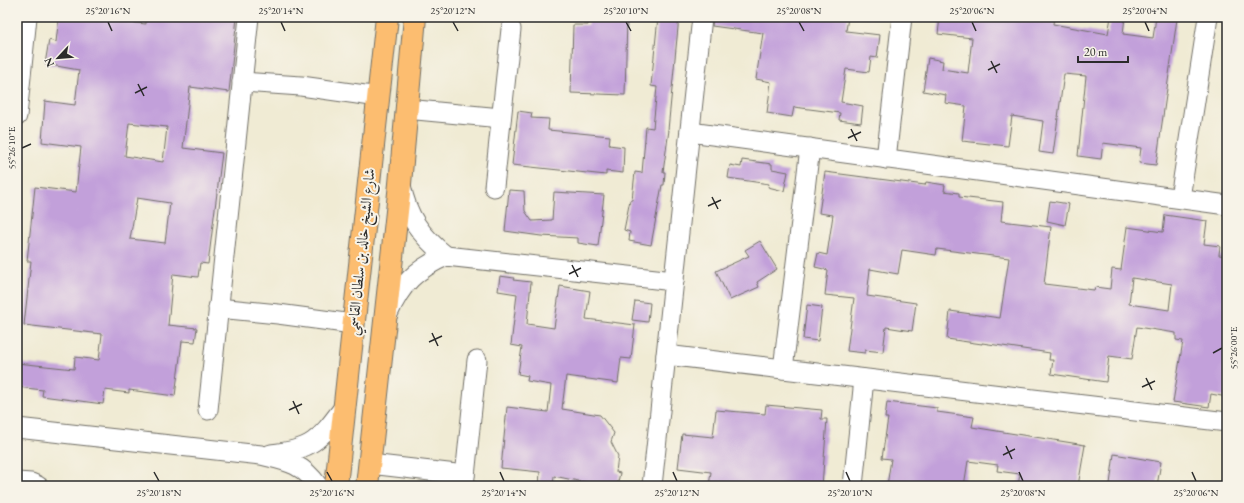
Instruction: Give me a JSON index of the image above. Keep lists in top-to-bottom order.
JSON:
{
  "streets": {
    "main road": ["شارع الشيخ خالد بن سلطان القاسمي"]
  },
  "scale_bar": "20 m",
  "north": "bottom left",
  "coordinates": [
    "25°20'16\"N",
    "25°20'14\"N",
    "25°20'12\"N",
    "25°20'10\"N",
    "25°20'08\"N",
    "25°20'06\"N",
    "25°20'04\"N",
    "55°26'10\"E",
    "55°26'00\"E",
    "25°20'18\"N"
  ]
}
